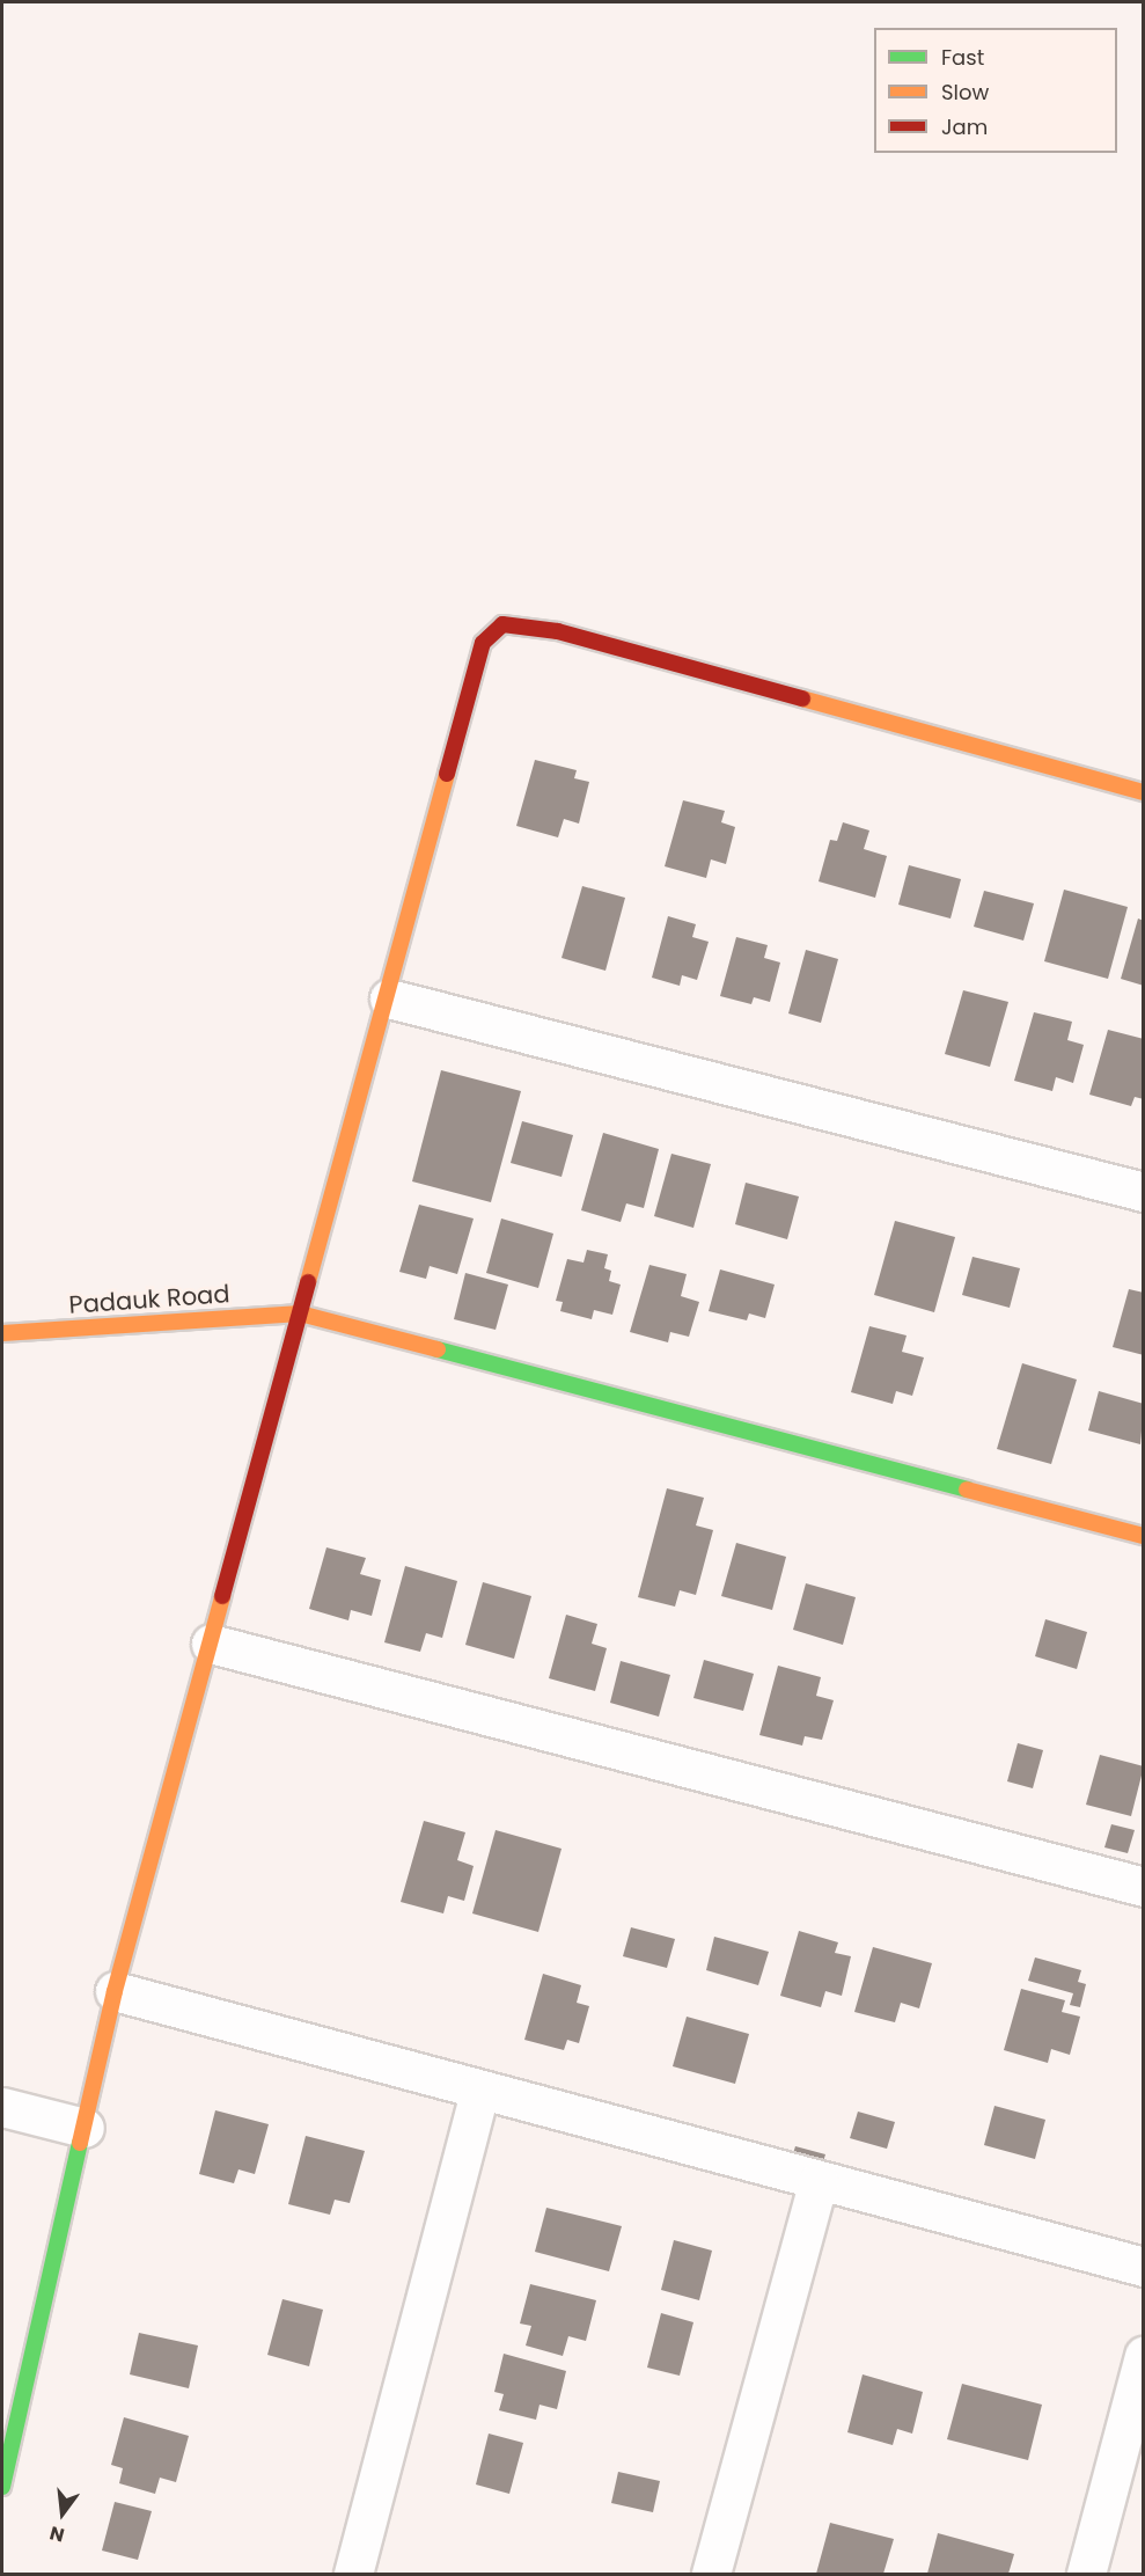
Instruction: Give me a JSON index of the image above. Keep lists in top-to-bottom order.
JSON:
{
  "streets": {
    "street": ["Padauk Road"]
  },
  "legend": ["Fast", "Slow", "Jam"],
  "north": "bottom"
}
